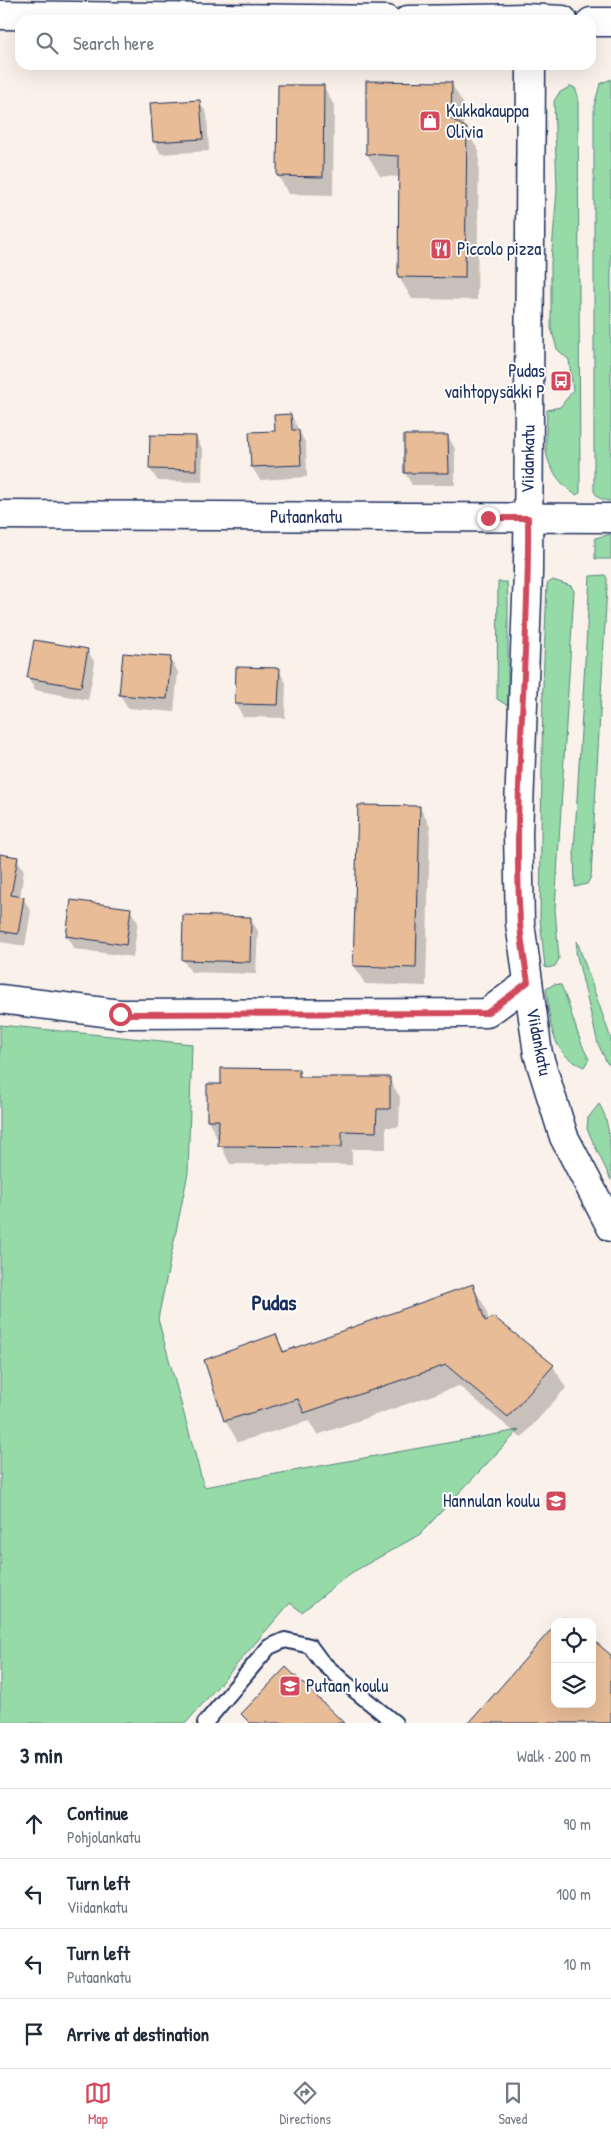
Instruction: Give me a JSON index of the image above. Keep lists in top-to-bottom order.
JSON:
{
  "streets": {
    "street": ["Viidankatu", "Putaankatu"]
  },
  "crossings": [
    ["Viidankatu", "Putaankatu"]
  ],
  "districts": ["Pudas"],
  "places": {
    "shop": ["Kukkakauppa Olivia"],
    "restaurant": ["Piccolo pizza"],
    "bus stop": ["Pudas vaihtopysäkki P"],
    "school or university": ["Hannulan koulu", "Putaan koulu"]
  },
  "page": {
    "search": "Search here",
    "heading": ["3 min", "Walk · 200 m"],
    "list": [
      ["Continue", "Pohjolankatu", "90 m"],
      ["Turn left", "Viidankatu", "100 m"],
      ["Turn left", "Putaankatu", "10 m"],
      "Arrive at destination"
    ],
    "nav": ["Map", "Directions", "Saved"]
  }
}
